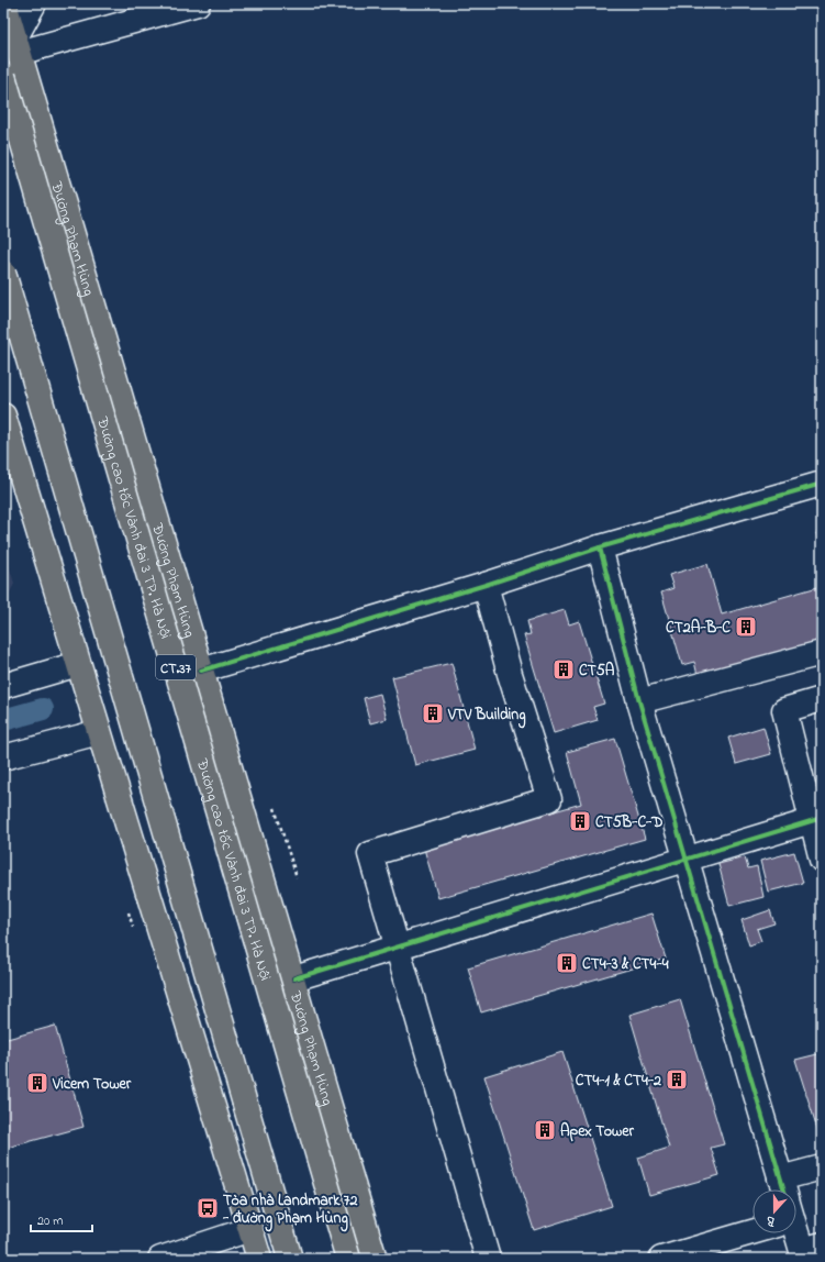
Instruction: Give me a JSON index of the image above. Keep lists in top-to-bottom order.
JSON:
{
  "streets": {
    "main road": ["Đường Phạm Hùng", "Đường cao tốc Vành đai 3 TP. Hà Nội", "CT.37"]
  },
  "places": {
    "building": [
      "CT2A-B-C",
      "CT5A",
      "VTV Building",
      "CT5B-C-D",
      "CT4-3 & CT4-4",
      "CT4-1 & CT4-2",
      "Vicem Tower",
      "Apex Tower"
    ],
    "bus stop": ["Tòa nhà Landmark 72 - đường Phạm Hùng"]
  },
  "scale_bar": "20 m",
  "north": "bottom"
}
